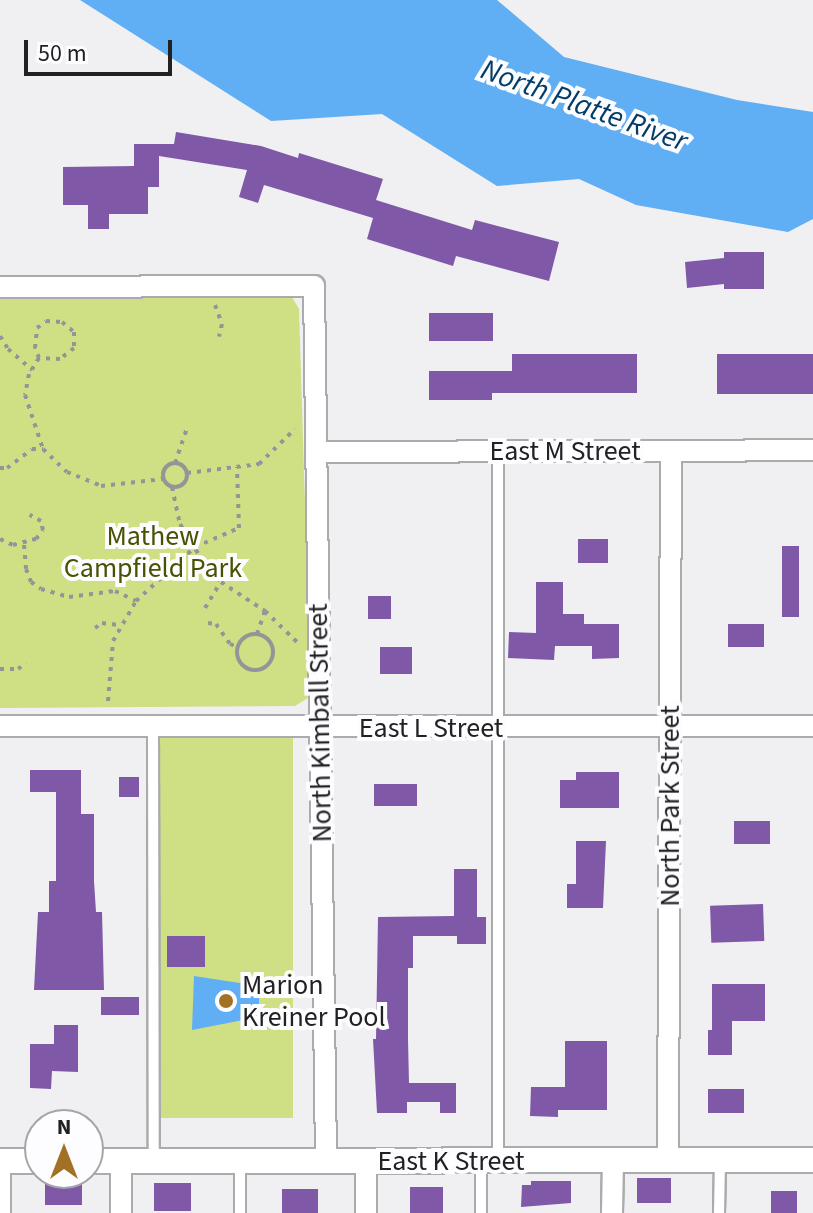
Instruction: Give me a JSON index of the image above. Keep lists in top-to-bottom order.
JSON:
{
  "streets": {
    "street": [
      "East M Street",
      "North Kimball Street",
      "East L Street",
      "North Park Street",
      "East K Street"
    ]
  },
  "crossings": [
    ["East M Street", "North Kimball Street"],
    ["East M Street", "North Park Street"],
    ["North Kimball Street", "East L Street"],
    ["North Kimball Street", "East K Street"],
    ["East L Street", "North Park Street"],
    ["North Park Street", "East K Street"]
  ],
  "water": ["North Platte River"],
  "parks": ["Mathew Campfield Park"],
  "places": ["Marion Kreiner Pool"],
  "scale_bar": "50 m",
  "north": "top"
}
